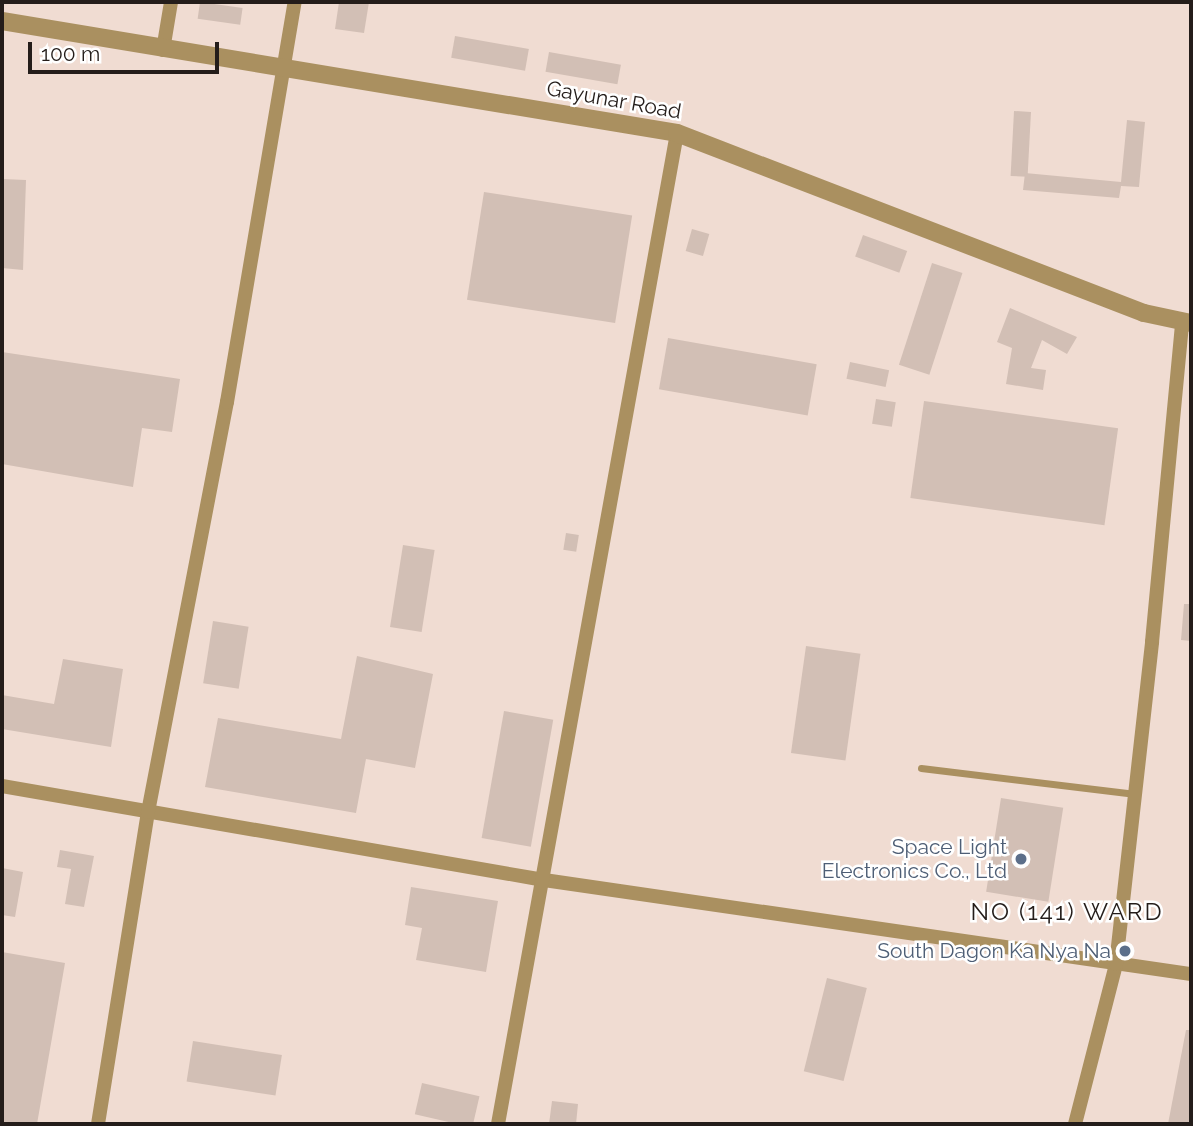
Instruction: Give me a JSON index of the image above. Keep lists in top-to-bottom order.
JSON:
{
  "streets": {
    "street": ["Gayunar Road"]
  },
  "districts": ["NO (141) WARD"],
  "places": ["Space Light Electronics Co., Ltd", "South Dagon Ka Nya Na"],
  "scale_bar": "100 m"
}
